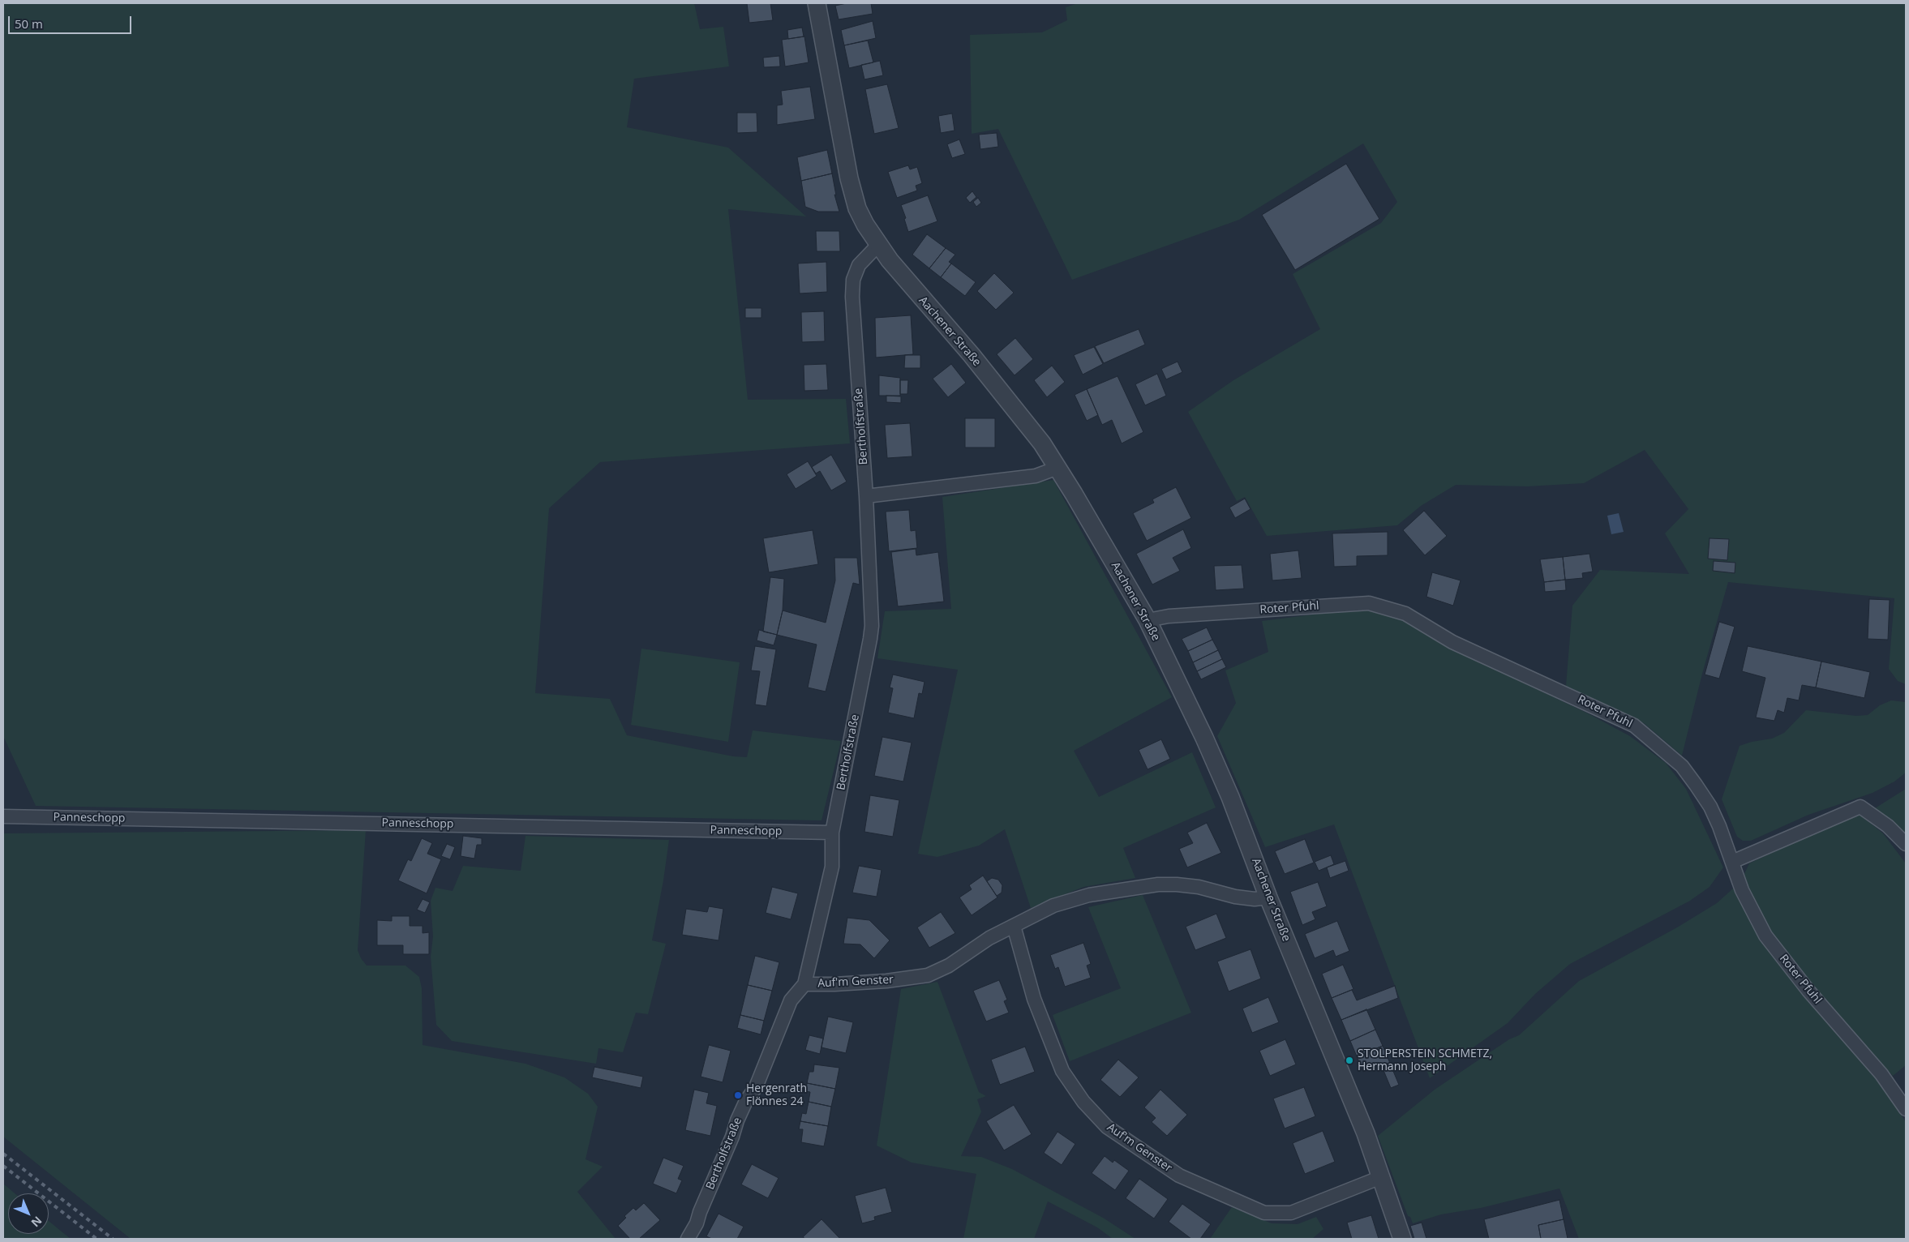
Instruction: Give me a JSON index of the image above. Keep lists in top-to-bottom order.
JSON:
{
  "streets": {
    "street": [
      "Aachener Straße",
      "Bertholfstraße",
      "Roter Pfuhl",
      "Panneschopp",
      "Auf'm Genster"
    ]
  },
  "crossings": [
    ["Aachener Straße", "Bertholfstraße"],
    ["Aachener Straße", "Roter Pfuhl"],
    ["Aachener Straße", "Auf'm Genster"],
    ["Bertholfstraße", "Panneschopp"],
    ["Bertholfstraße", "Auf'm Genster"]
  ],
  "places": ["STOLPERSTEIN SCHMETZ, Hermann Joseph", "Hergenrath Flönnes 24"],
  "scale_bar": "50 m",
  "north": "bottom right"
}
